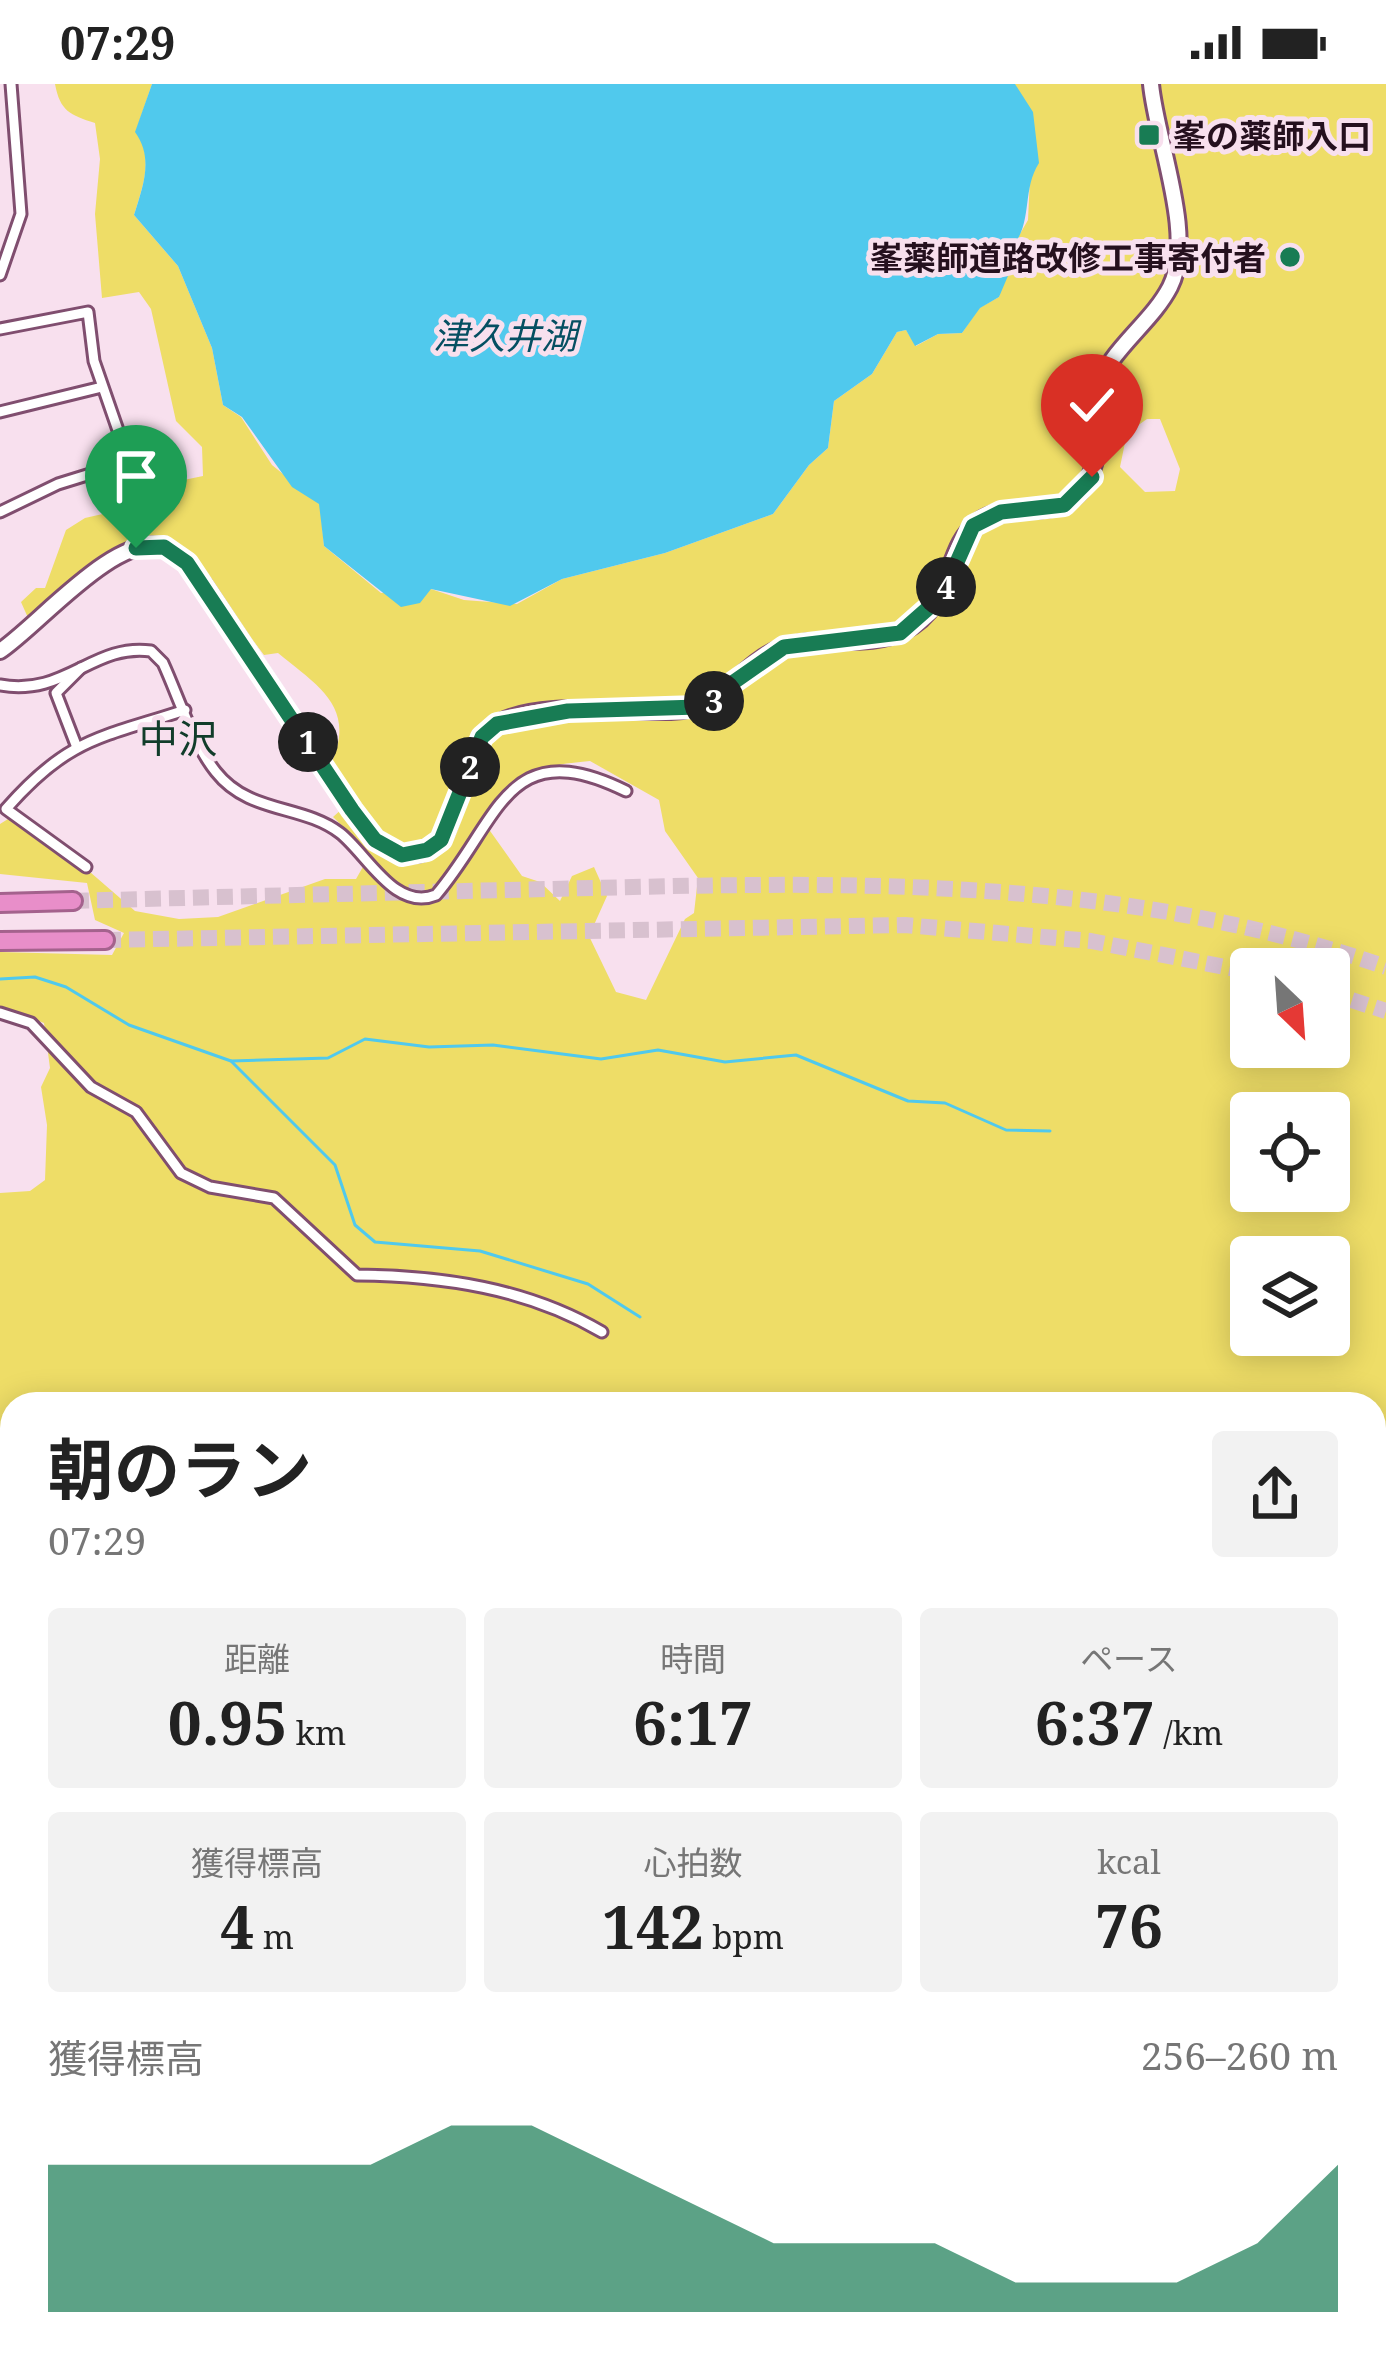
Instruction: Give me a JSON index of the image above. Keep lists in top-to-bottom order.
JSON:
{
  "districts": ["中沢"],
  "water": ["津久井湖"],
  "places": {
    "transit": ["峯の薬師入口"],
    "other": ["峯薬師道路改修工事寄付者"]
  },
  "north": "bottom right",
  "page": {
    "status": "07:29",
    "pins": [
      "4",
      "3",
      "1",
      "2"
    ],
    "heading": ["朝のラン", "07:29"],
    "stats": [
      ["距離", "0.95 km"],
      ["時間", "6:17"],
      ["ペース", "6:37 /km"],
      ["獲得標高", "4 m"],
      ["心拍数", "142 bpm"],
      ["kcal", "76"]
    ],
    "chart": ["獲得標高", "256–260 m"]
  }
}
